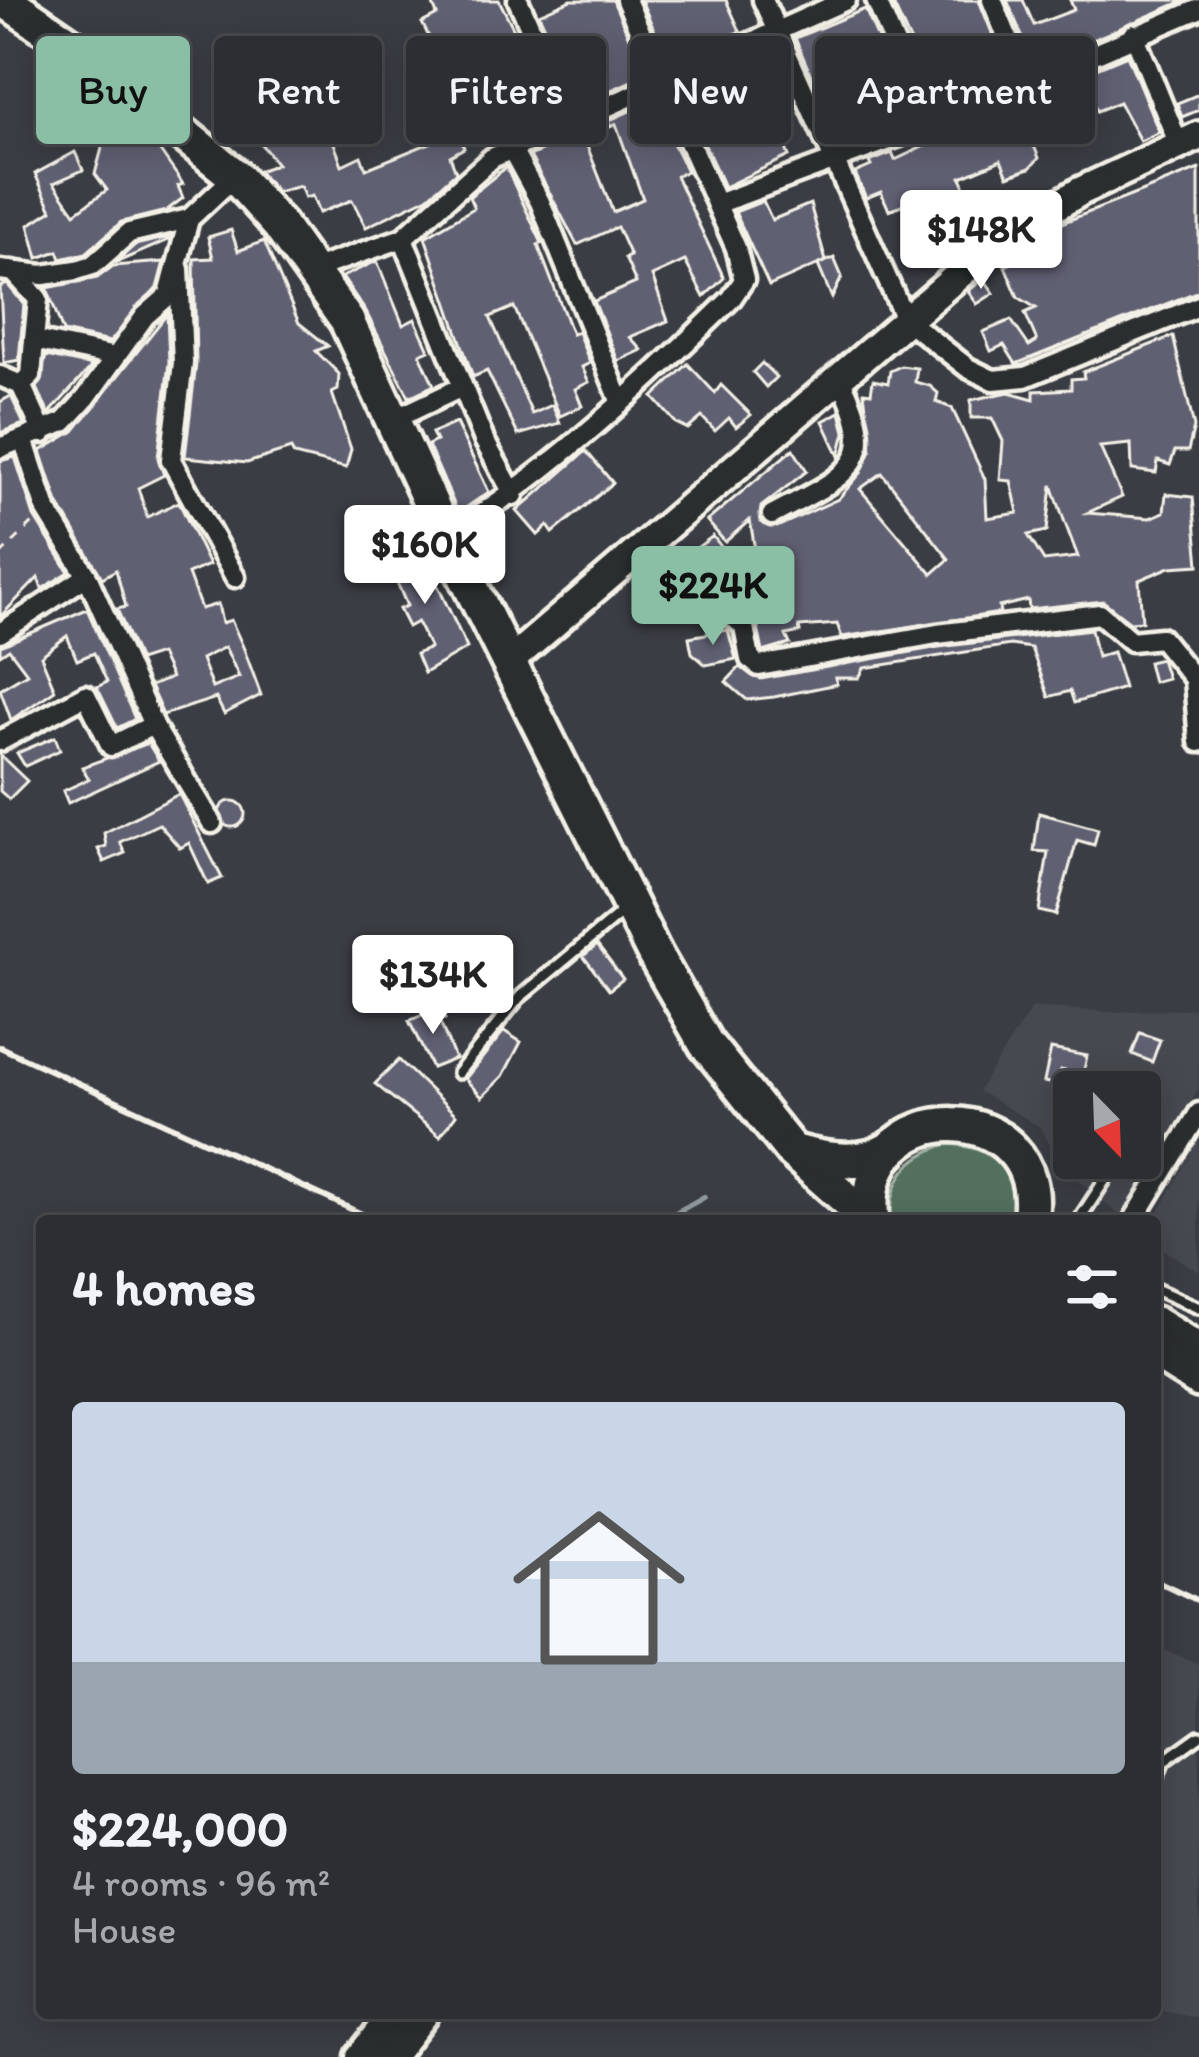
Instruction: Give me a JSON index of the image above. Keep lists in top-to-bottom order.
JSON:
{
  "north": "bottom right",
  "page": {
    "chip": [
      "Buy",
      "Rent",
      "Filters",
      "New",
      "Apartment"
    ],
    "price": [
      "$148K",
      "$160K",
      "$224K",
      "$134K"
    ],
    "heading": "4 homes",
    "list": [
      {
        "name": "$224,000",
        "note": "4 rooms · 96 m² · House"
      }
    ]
  }
}
